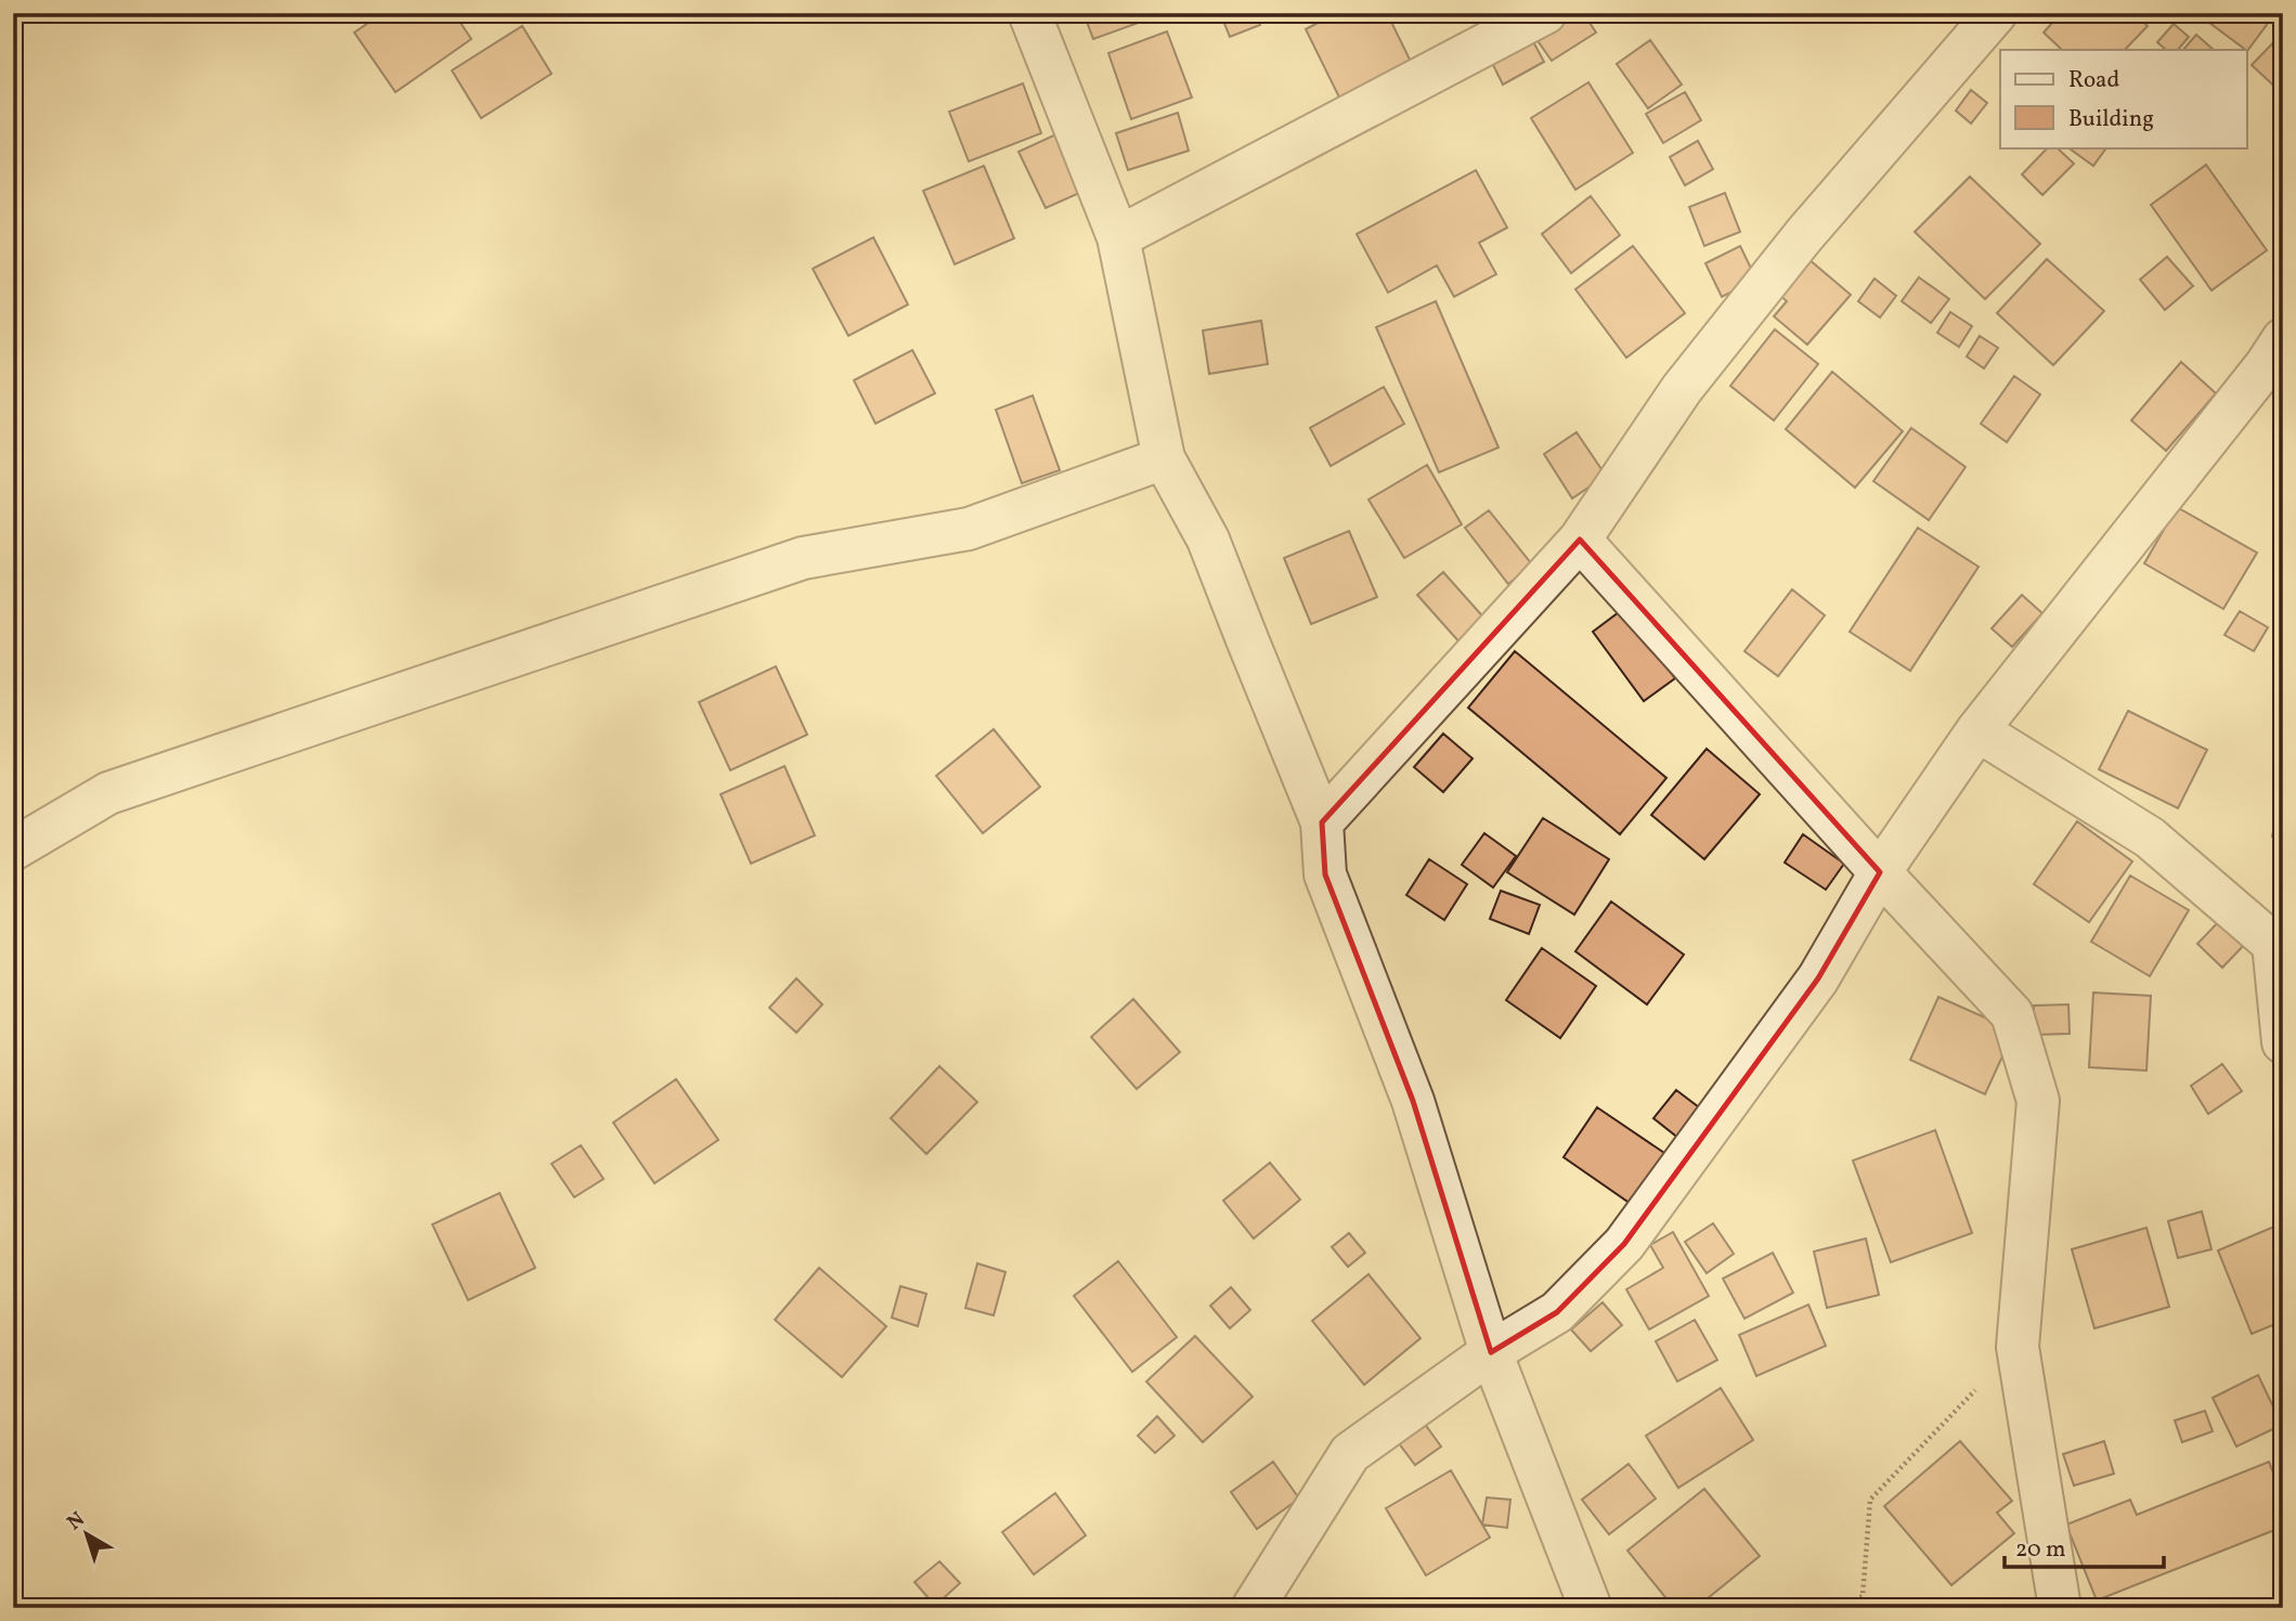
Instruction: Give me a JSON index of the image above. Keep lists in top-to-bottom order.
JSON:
{
  "legend": ["Road", "Building"],
  "scale_bar": "20 m",
  "north": "top left"
}
